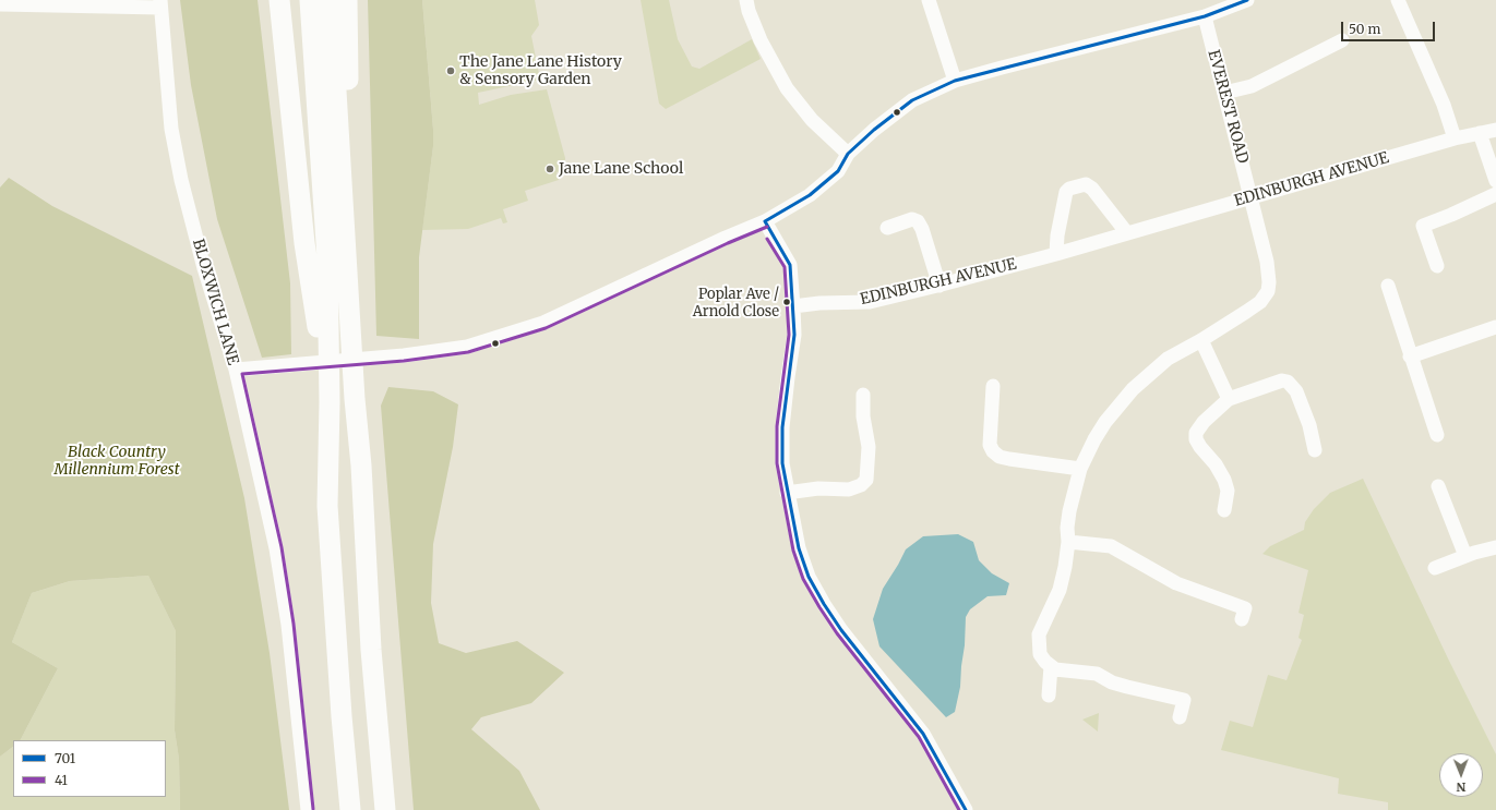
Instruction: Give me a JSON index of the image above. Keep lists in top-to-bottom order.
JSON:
{
  "streets": {
    "street": ["EVEREST ROAD", "EDINBURGH AVENUE", "BLOXWICH LANE"]
  },
  "crossings": [
    ["EVEREST ROAD", "EDINBURGH AVENUE"]
  ],
  "parks": ["Black Country Millennium Forest"],
  "places": ["The Jane Lane History & Sensory Garden", "Jane Lane School", "Poplar Ave / Arnold Close"],
  "lines": ["transit line 701", "transit line 41"],
  "legend": ["701", "41"],
  "scale_bar": "50 m",
  "north": "bottom"
}
